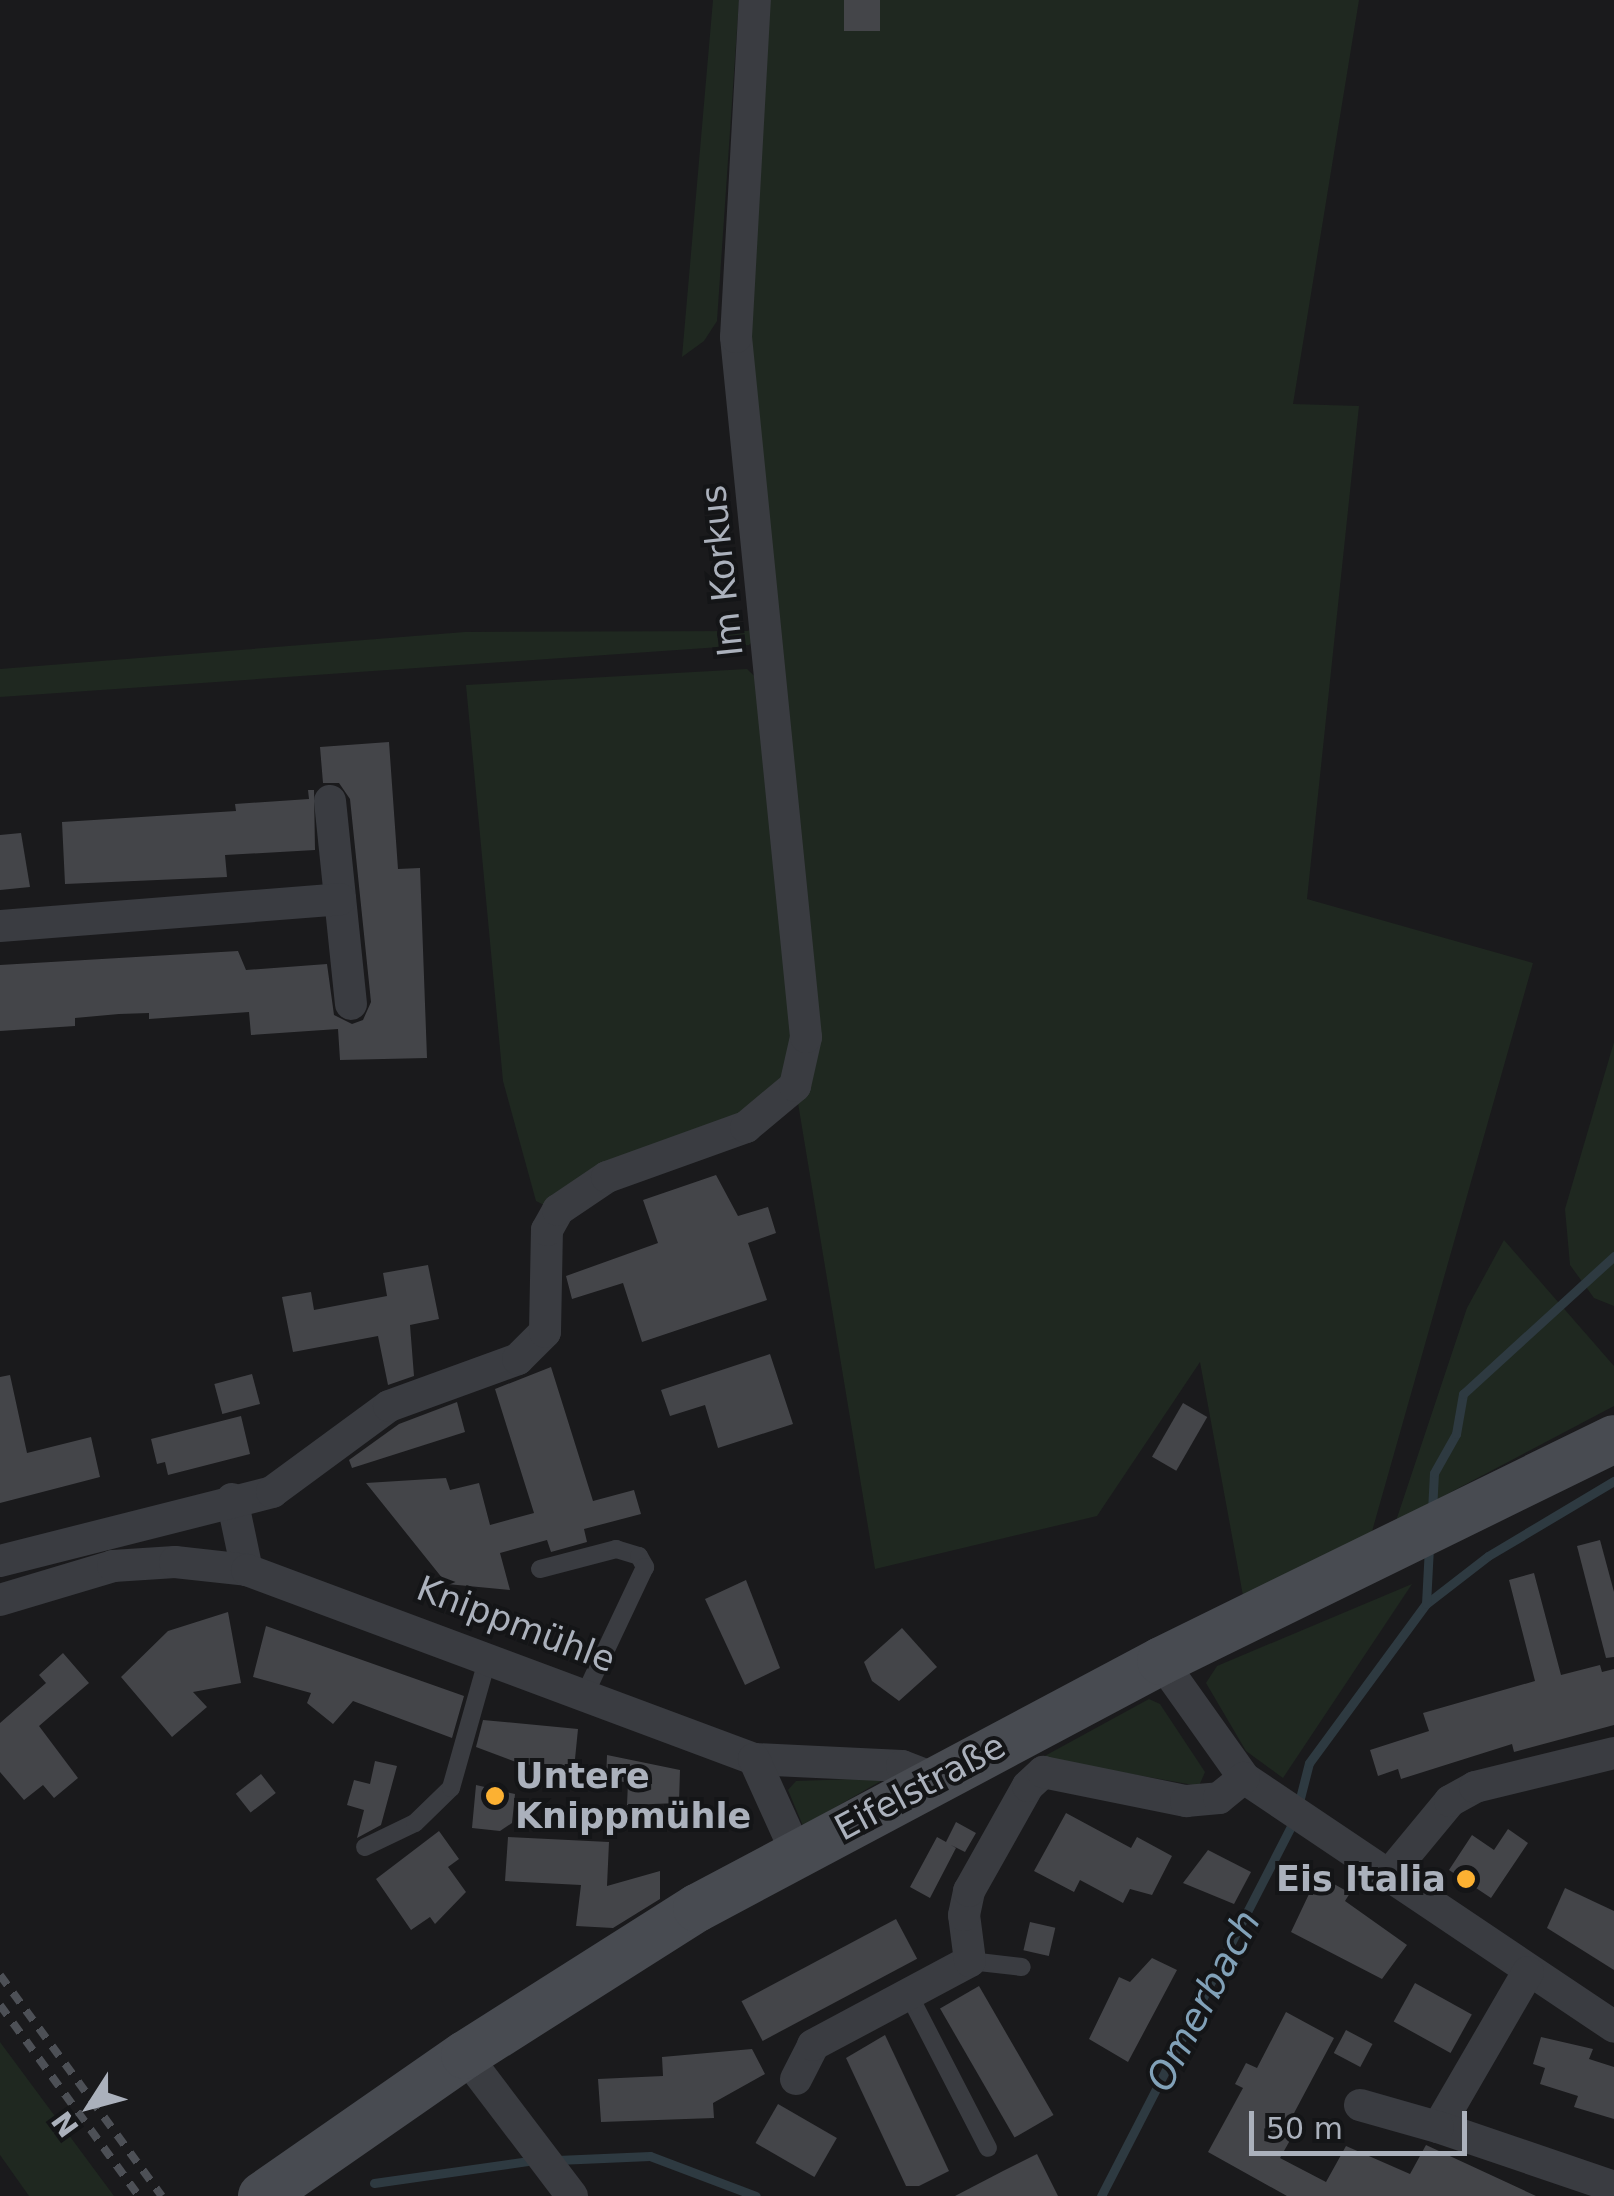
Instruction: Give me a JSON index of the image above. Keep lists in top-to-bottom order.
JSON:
{
  "streets": {
    "main road": ["Eifelstraße"],
    "street": ["Im Korkus", "Knippmühle"]
  },
  "crossings": [
    ["Knippmühle", "Eifelstraße"]
  ],
  "water": ["Omerbach"],
  "places": ["Untere Knippmühle", "Eis Italia"],
  "scale_bar": "50 m",
  "north": "bottom left"
}
